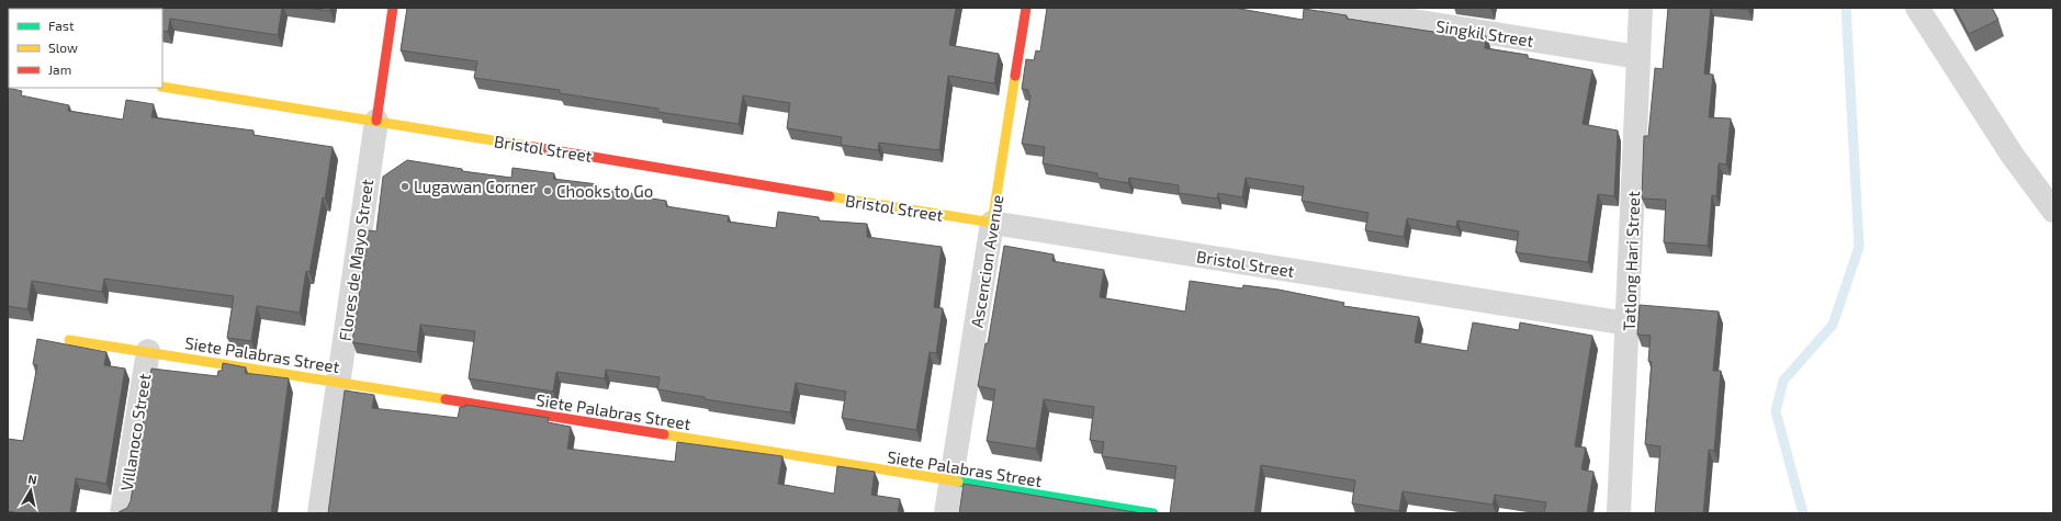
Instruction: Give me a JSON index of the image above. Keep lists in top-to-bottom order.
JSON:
{
  "streets": {
    "street": [
      "Singkil Street",
      "Bristol Street",
      "Flores de Mayo Street",
      "Ascencion Avenue",
      "Tatlong Hari Street",
      "Siete Palabras Street",
      "Villanoco Street"
    ]
  },
  "crossings": [
    ["Singkil Street", "Tatlong Hari Street"],
    ["Bristol Street", "Flores de Mayo Street"],
    ["Bristol Street", "Ascencion Avenue"],
    ["Bristol Street", "Tatlong Hari Street"],
    ["Flores de Mayo Street", "Siete Palabras Street"],
    ["Ascencion Avenue", "Siete Palabras Street"],
    ["Siete Palabras Street", "Villanoco Street"]
  ],
  "places": ["Lugawan Corner", "Chooks to Go"],
  "legend": ["Fast", "Slow", "Jam"],
  "north": "top"
}
